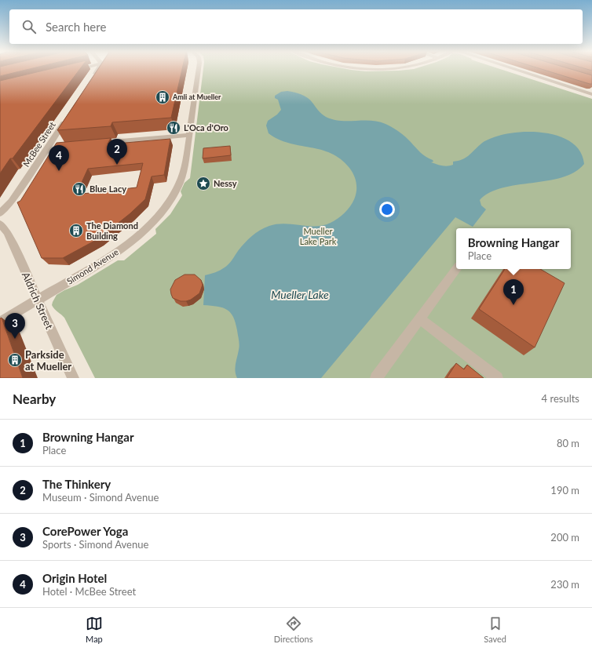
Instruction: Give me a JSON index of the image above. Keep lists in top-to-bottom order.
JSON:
{
  "streets": {
    "street": ["McBee Street", "Simond Avenue", "Aldrich Street"]
  },
  "crossings": [
    ["Simond Avenue", "Aldrich Street"]
  ],
  "water": ["Mueller Lake"],
  "parks": ["Mueller Lake Park"],
  "places": {
    "building": ["Amli at Mueller", "The Diamond Building", "Parkside at Mueller"],
    "restaurant": ["L'Oca d'Oro", "Blue Lacy"],
    "place": ["Nessy"]
  },
  "page": {
    "search": "Search here",
    "pins": [
      "2",
      "4",
      "1",
      "3"
    ],
    "popup": ["Browning Hangar", "Place"],
    "heading": ["Nearby", "4 results"],
    "list": [
      {
        "mark": "1",
        "name": "Browning Hangar",
        "note": "Place",
        "value": "80 m"
      },
      {
        "mark": "2",
        "name": "The Thinkery",
        "note": "Museum · Simond Avenue",
        "value": "190 m"
      },
      {
        "mark": "3",
        "name": "CorePower Yoga",
        "note": "Sports · Simond Avenue",
        "value": "200 m"
      },
      {
        "mark": "4",
        "name": "Origin Hotel",
        "note": "Hotel · McBee Street",
        "value": "230 m"
      }
    ],
    "nav": ["Map", "Directions", "Saved"]
  }
}
